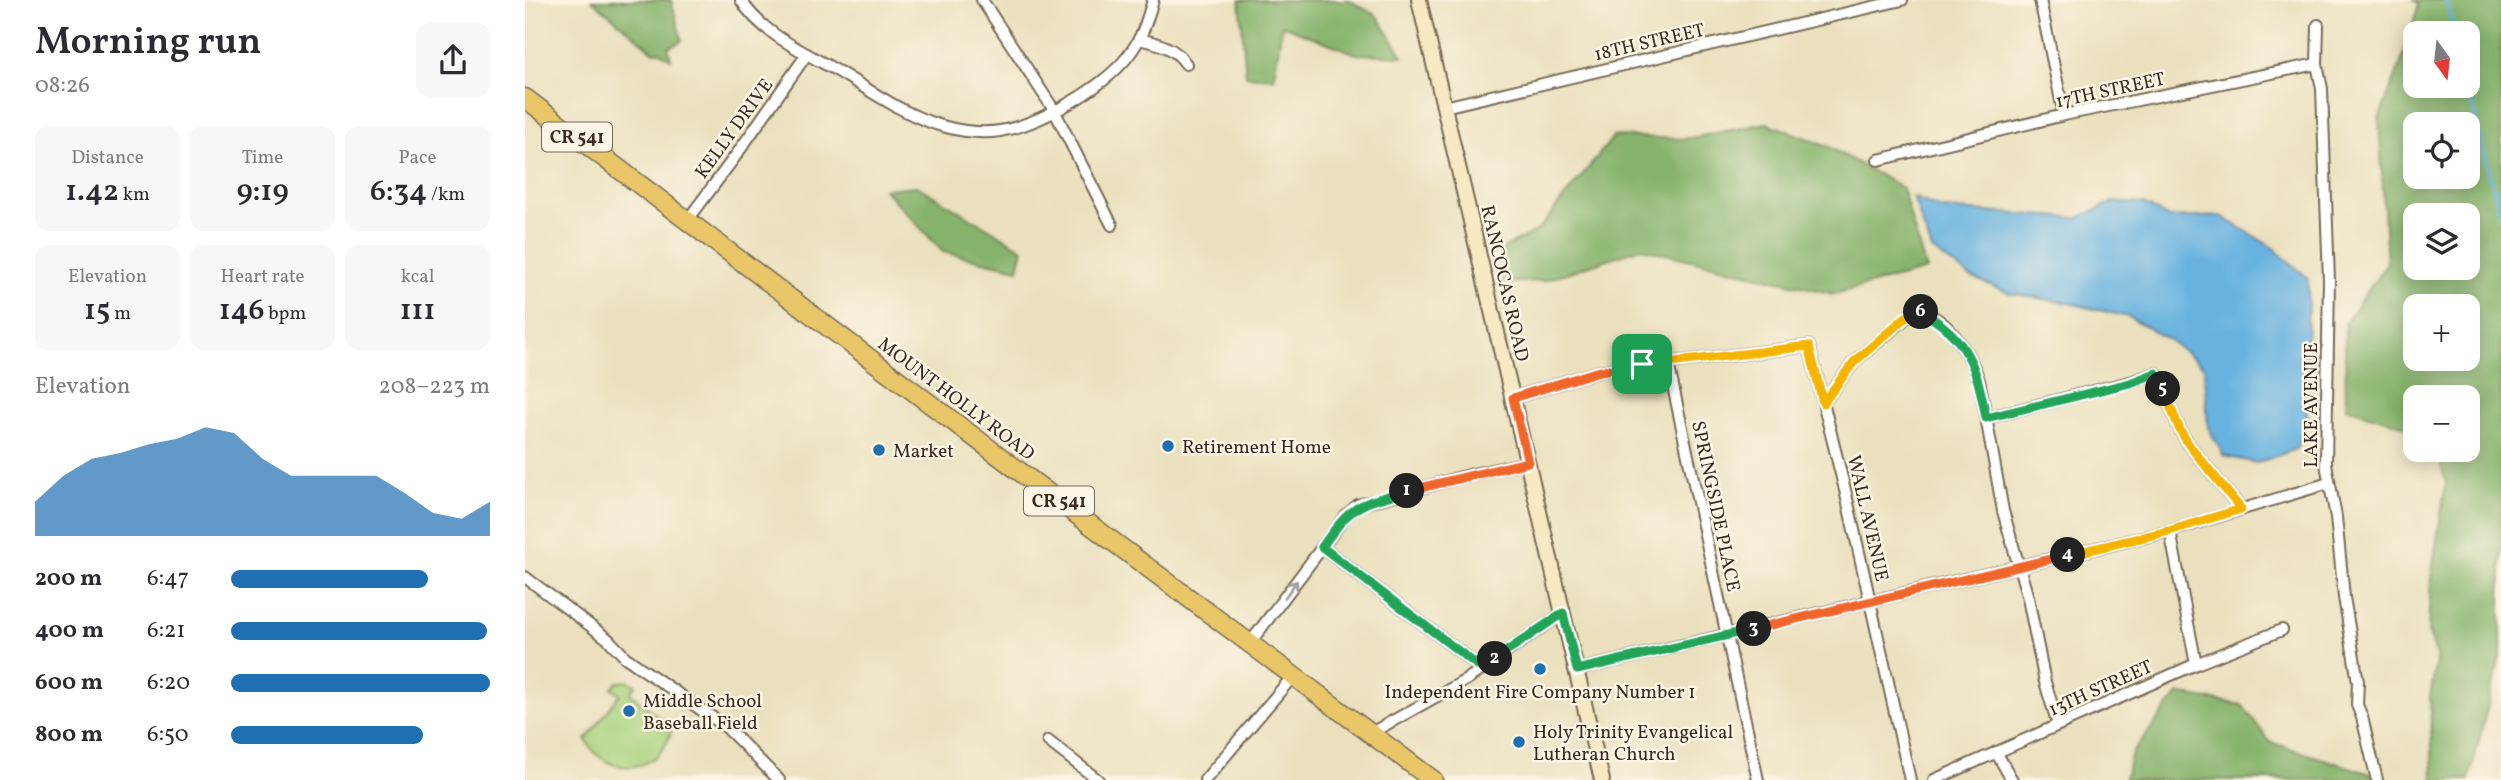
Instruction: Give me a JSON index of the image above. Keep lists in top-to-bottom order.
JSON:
{
  "streets": {
    "highway": ["CR 541", "MOUNT HOLLY ROAD"],
    "main road": ["RANCOCAS ROAD"],
    "street": [
      "18TH STREET",
      "17TH STREET",
      "KELLY DRIVE",
      "LAKE AVENUE",
      "SPRINGSIDE PLACE",
      "WALL AVENUE",
      "13TH STREET"
    ]
  },
  "crossings": [
    ["18TH STREET", "RANCOCAS ROAD"],
    ["17TH STREET", "LAKE AVENUE"],
    ["KELLY DRIVE", "MOUNT HOLLY ROAD"],
    ["SPRINGSIDE PLACE", "WALL AVENUE"]
  ],
  "places": [
    "Retirement Home",
    "Market",
    "Independent Fire Company Number 1",
    "Middle School Baseball Field",
    "Holy Trinity Evangelical Lutheran Church"
  ],
  "north": "bottom",
  "page": {
    "heading": ["Morning run", "08:26"],
    "map_buttons": ["+", "−"],
    "stats": [
      ["Distance", "1.42 km"],
      ["Time", "9:19"],
      ["Pace", "6:34 /km"],
      ["Elevation", "15 m"],
      ["Heart rate", "146 bpm"],
      ["kcal", "111"]
    ],
    "pins": [
      "6",
      "5",
      "1",
      "4",
      "3",
      "2"
    ],
    "chart": ["Elevation", "208–223 m"],
    "list": [
      {
        "name": "200 m",
        "note": "6:47"
      },
      {
        "name": "400 m",
        "note": "6:21"
      },
      {
        "name": "600 m",
        "note": "6:20"
      },
      {
        "name": "800 m",
        "note": "6:50"
      }
    ]
  }
}
